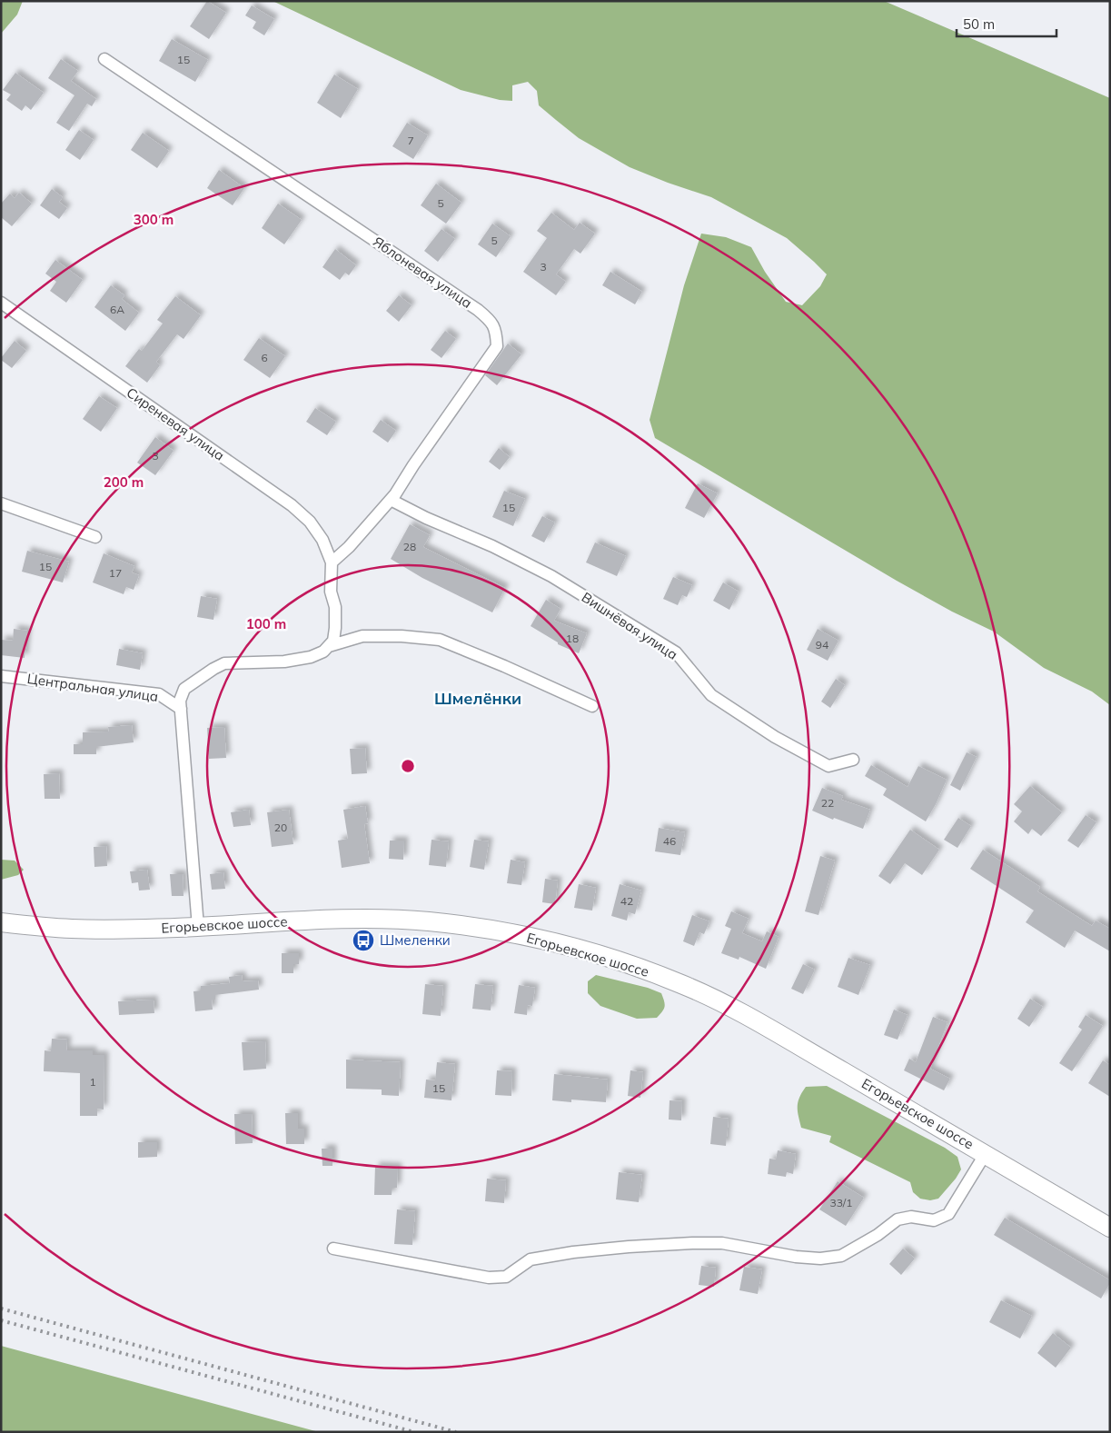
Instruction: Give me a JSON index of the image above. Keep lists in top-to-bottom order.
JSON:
{
  "streets": {
    "main road": ["Егорьевское шоссе"],
    "street": [
      "Яблоневая улица",
      "Сиреневая улица",
      "Вишнёвая улица",
      "Центральная улица"
    ]
  },
  "crossings": [
    ["Яблоневая улица", "Сиреневая улица"],
    ["Яблоневая улица", "Вишнёвая улица"]
  ],
  "districts": ["Шмелёнки"],
  "places": {
    "bus stop": ["Шмеленки"]
  },
  "house_numbers": [
    "15",
    "7",
    "5",
    "5",
    "3",
    "6А",
    "6",
    "3",
    "15",
    "28",
    "15",
    "17",
    "18",
    "94",
    "22",
    "20",
    "46",
    "42",
    "1",
    "15",
    "33/1"
  ],
  "scale_bar": "50 m",
  "rings": ["300 m", "200 m", "100 m"]
}
